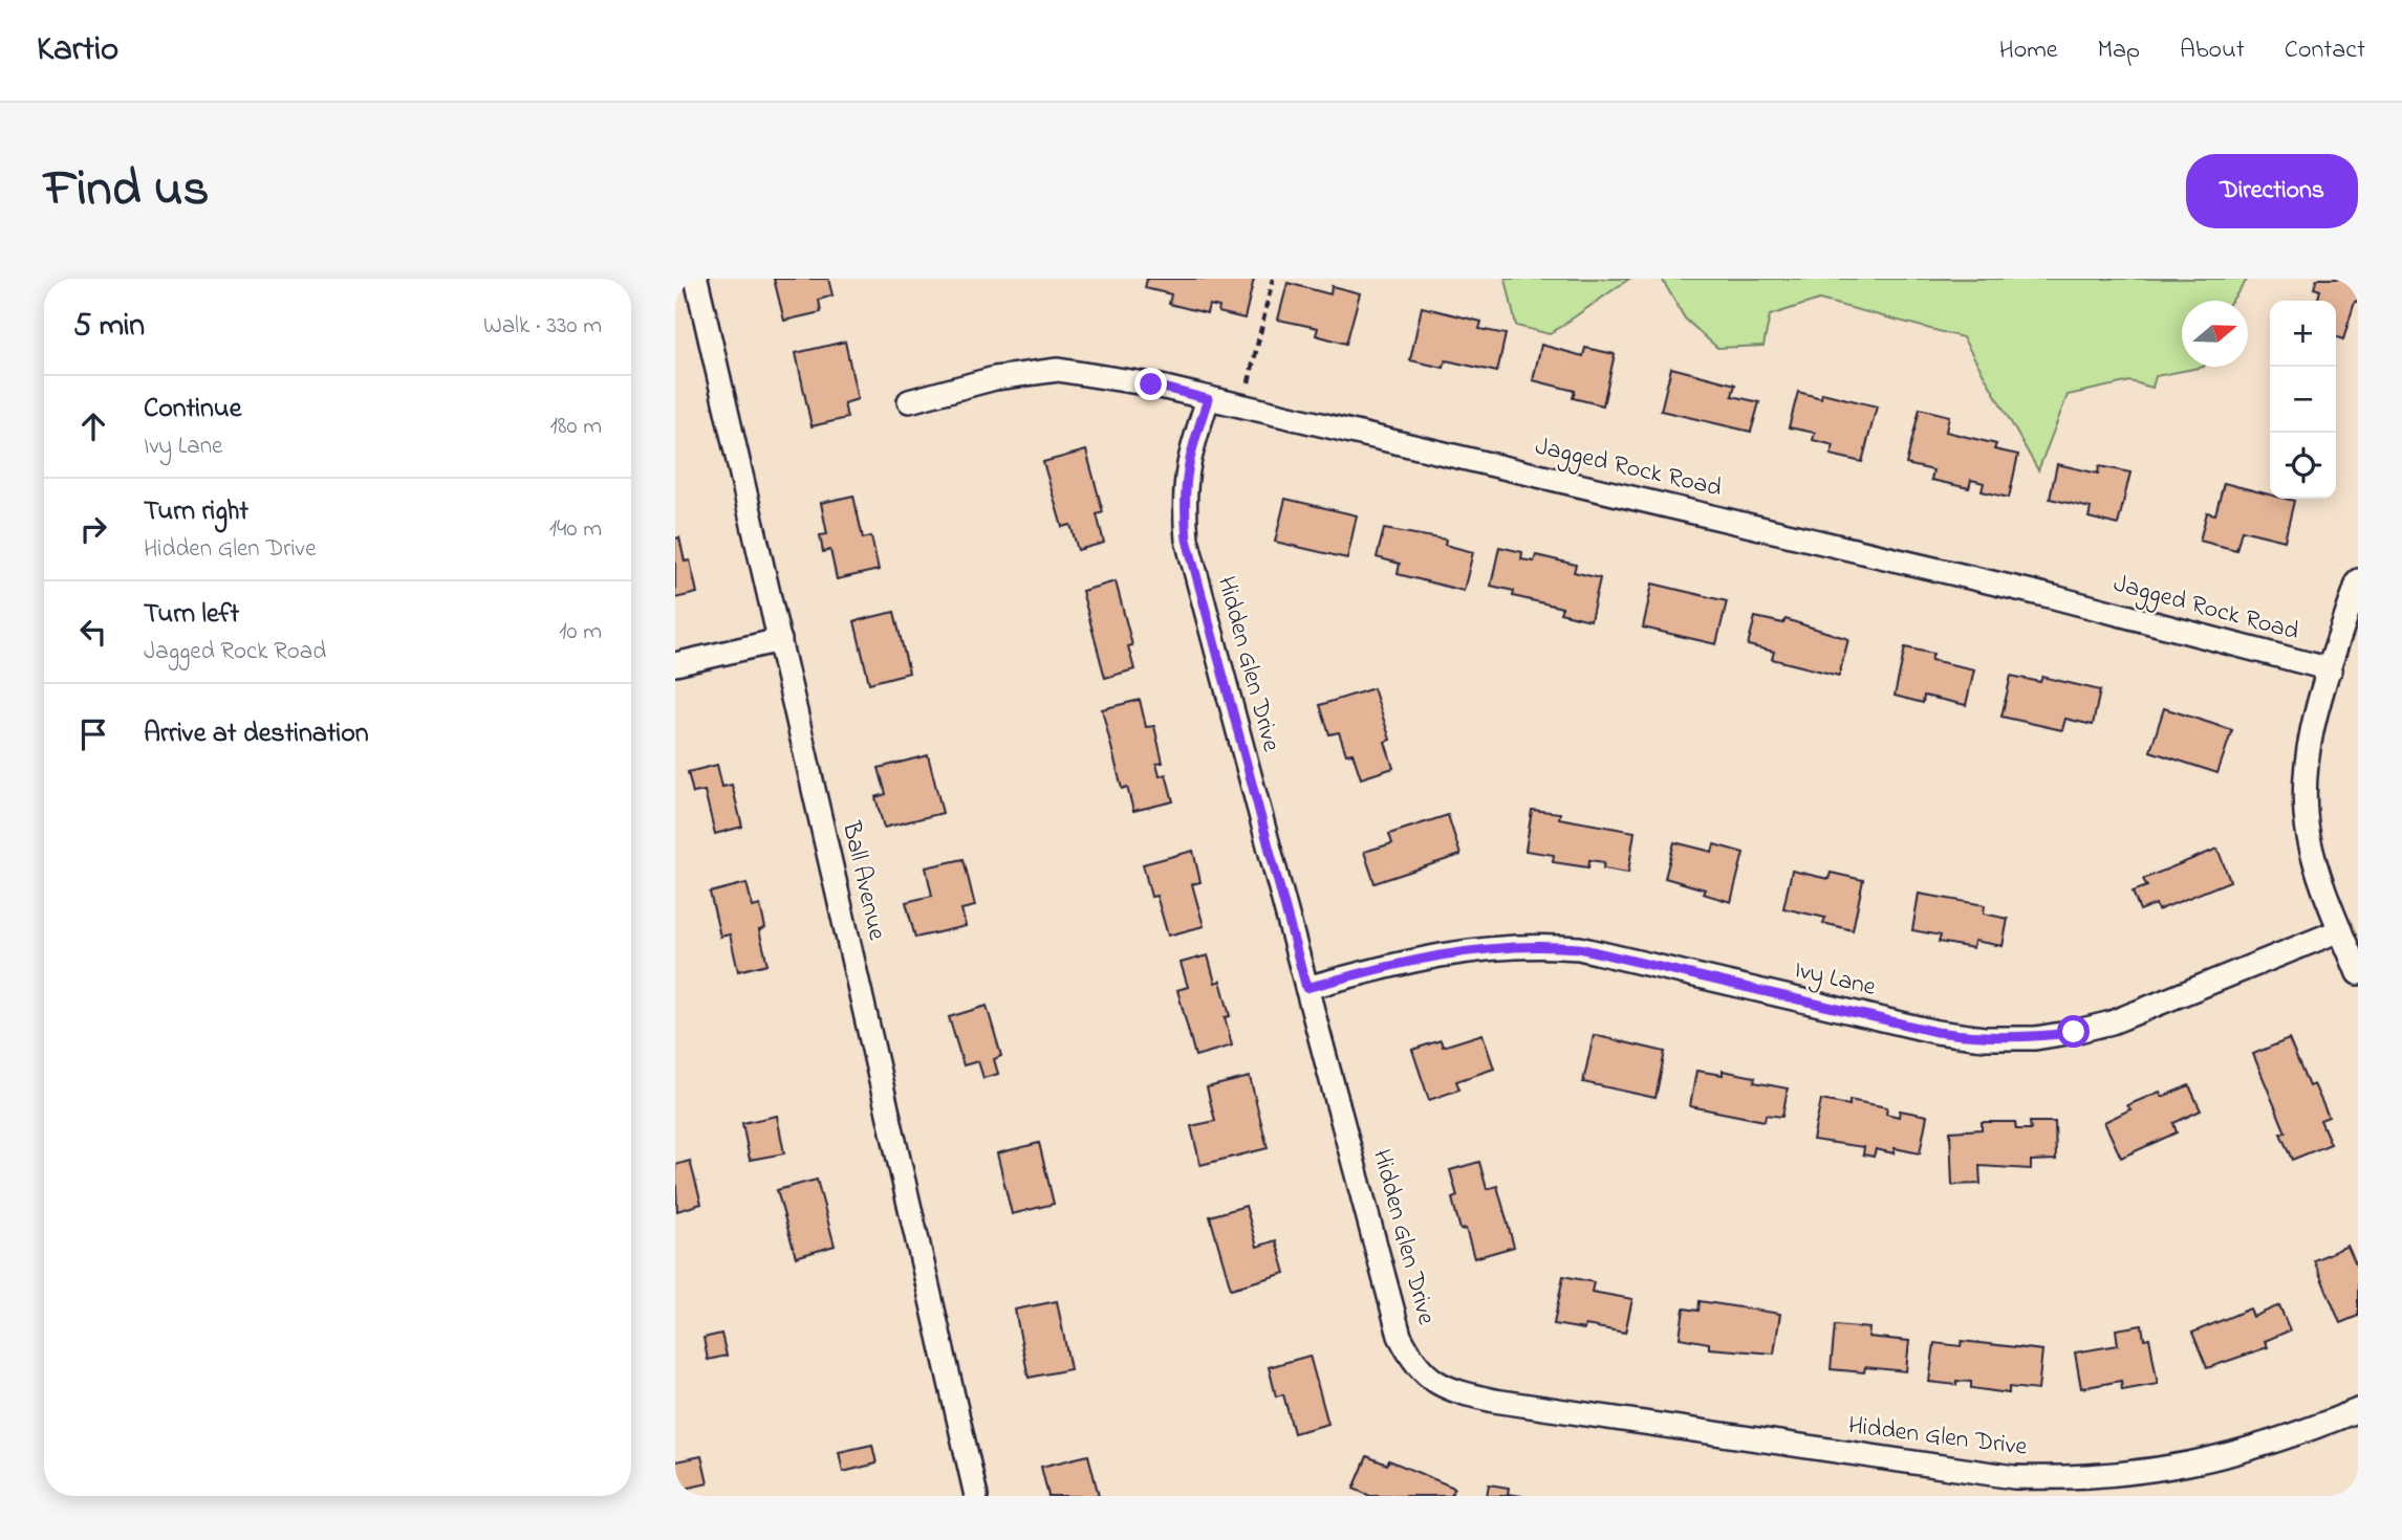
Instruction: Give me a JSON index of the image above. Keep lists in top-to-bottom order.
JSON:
{
  "streets": {
    "street": [
      "Jagged Rock Road",
      "Hidden Glen Drive",
      "Ball Avenue",
      "Ivy Lane"
    ]
  },
  "crossings": [
    ["Jagged Rock Road", "Hidden Glen Drive"],
    ["Hidden Glen Drive", "Ivy Lane"]
  ],
  "north": "right",
  "page": {
    "header": "Kartio",
    "nav": [
      "Home",
      "Map",
      "About",
      "Contact"
    ],
    "title": "Find us",
    "buttons": "Directions",
    "heading": ["5 min", "Walk · 330 m"],
    "map_buttons": ["+", "−"],
    "list": [
      ["Continue", "Ivy Lane", "180 m"],
      ["Turn right", "Hidden Glen Drive", "140 m"],
      ["Turn left", "Jagged Rock Road", "10 m"],
      "Arrive at destination"
    ]
  }
}
